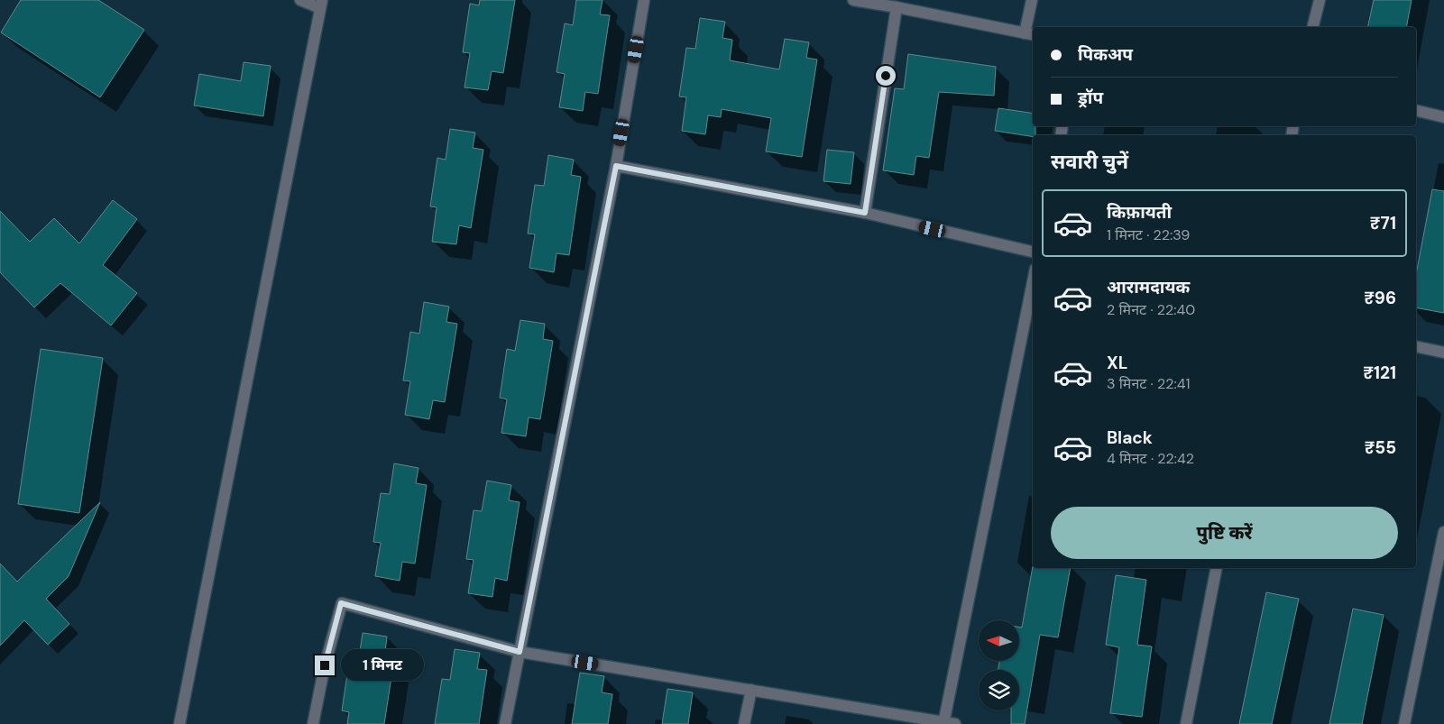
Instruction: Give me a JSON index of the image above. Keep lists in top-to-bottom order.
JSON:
{
  "north": "left",
  "page": {
    "banner": ["पिकअप", "ड्रॉप"],
    "heading": "सवारी चुनें",
    "list": [
      {
        "name": "किफ़ायती",
        "note": "1 मिनट · 22:39",
        "value": "₹71"
      },
      {
        "name": "आरामदायक",
        "note": "2 मिनट · 22:40",
        "value": "₹96"
      },
      {
        "name": "XL",
        "note": "3 मिनट · 22:41",
        "value": "₹121"
      },
      {
        "name": "Black",
        "note": "4 मिनट · 22:42",
        "value": "₹55"
      }
    ],
    "buttons": "पुष्टि करें",
    "bubble": "1 मिनट"
  }
}
